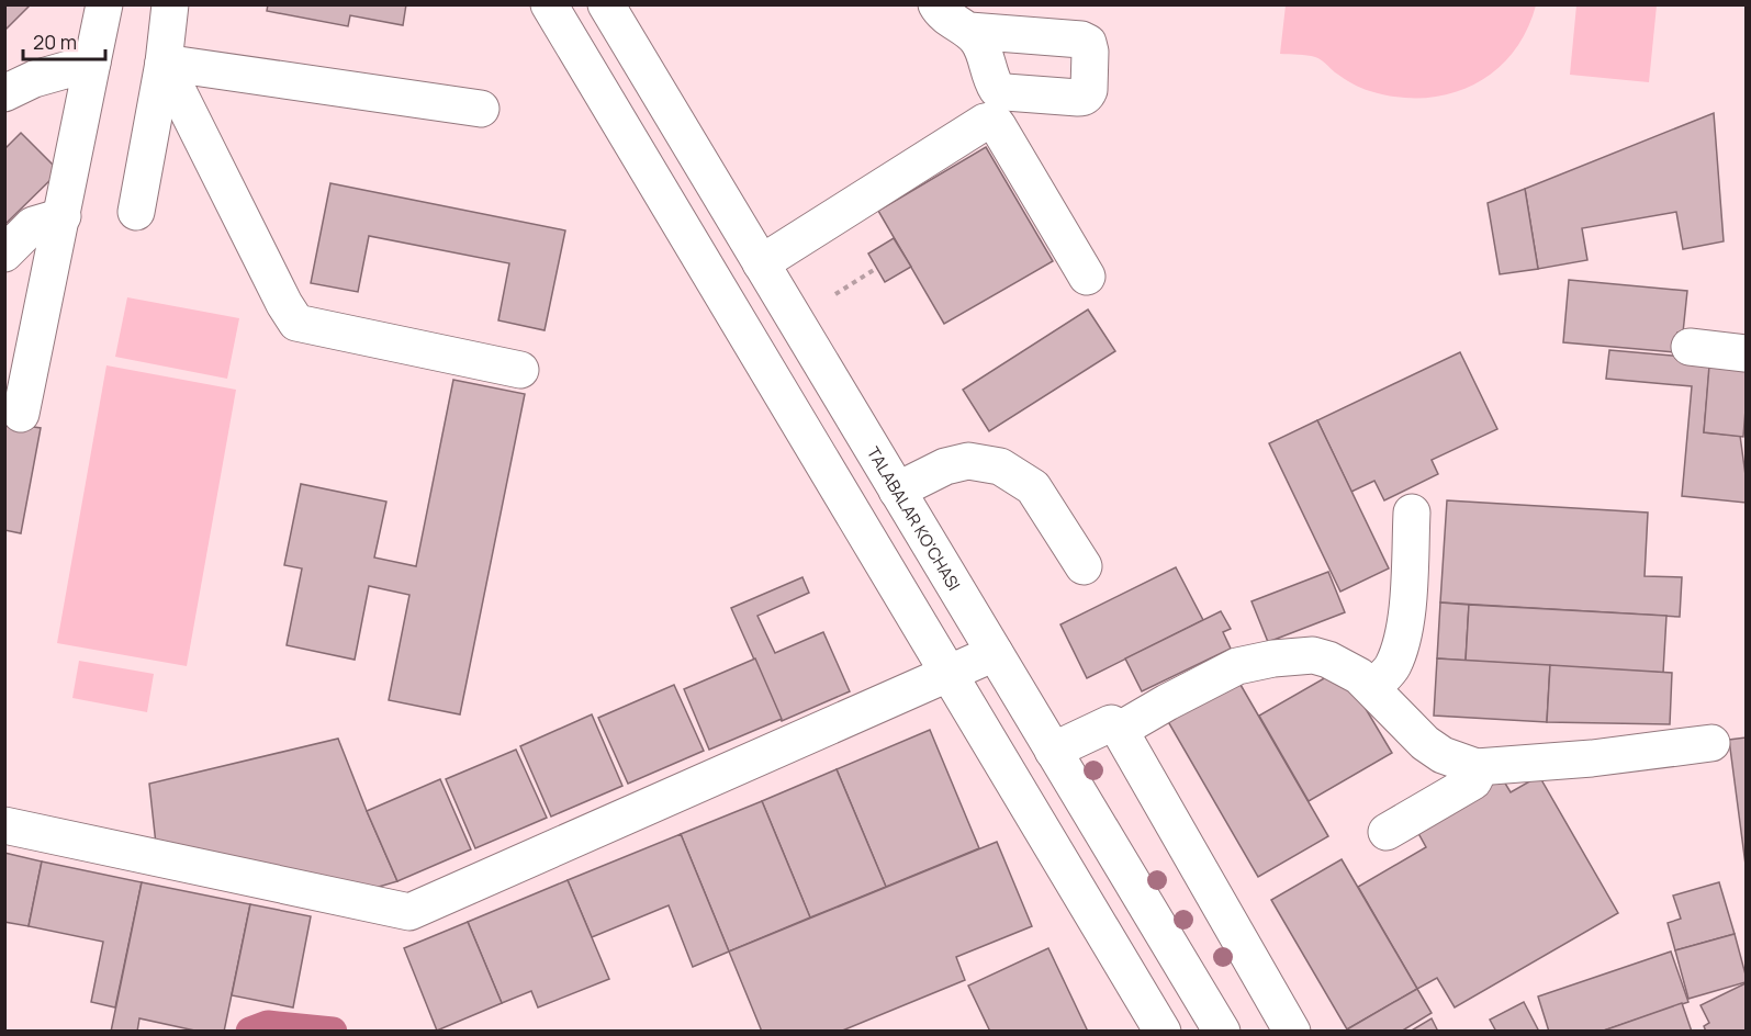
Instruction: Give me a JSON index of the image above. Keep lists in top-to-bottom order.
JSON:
{
  "streets": {
    "main road": ["TALABALAR KO'CHASI"]
  },
  "scale_bar": "20 m"
}
